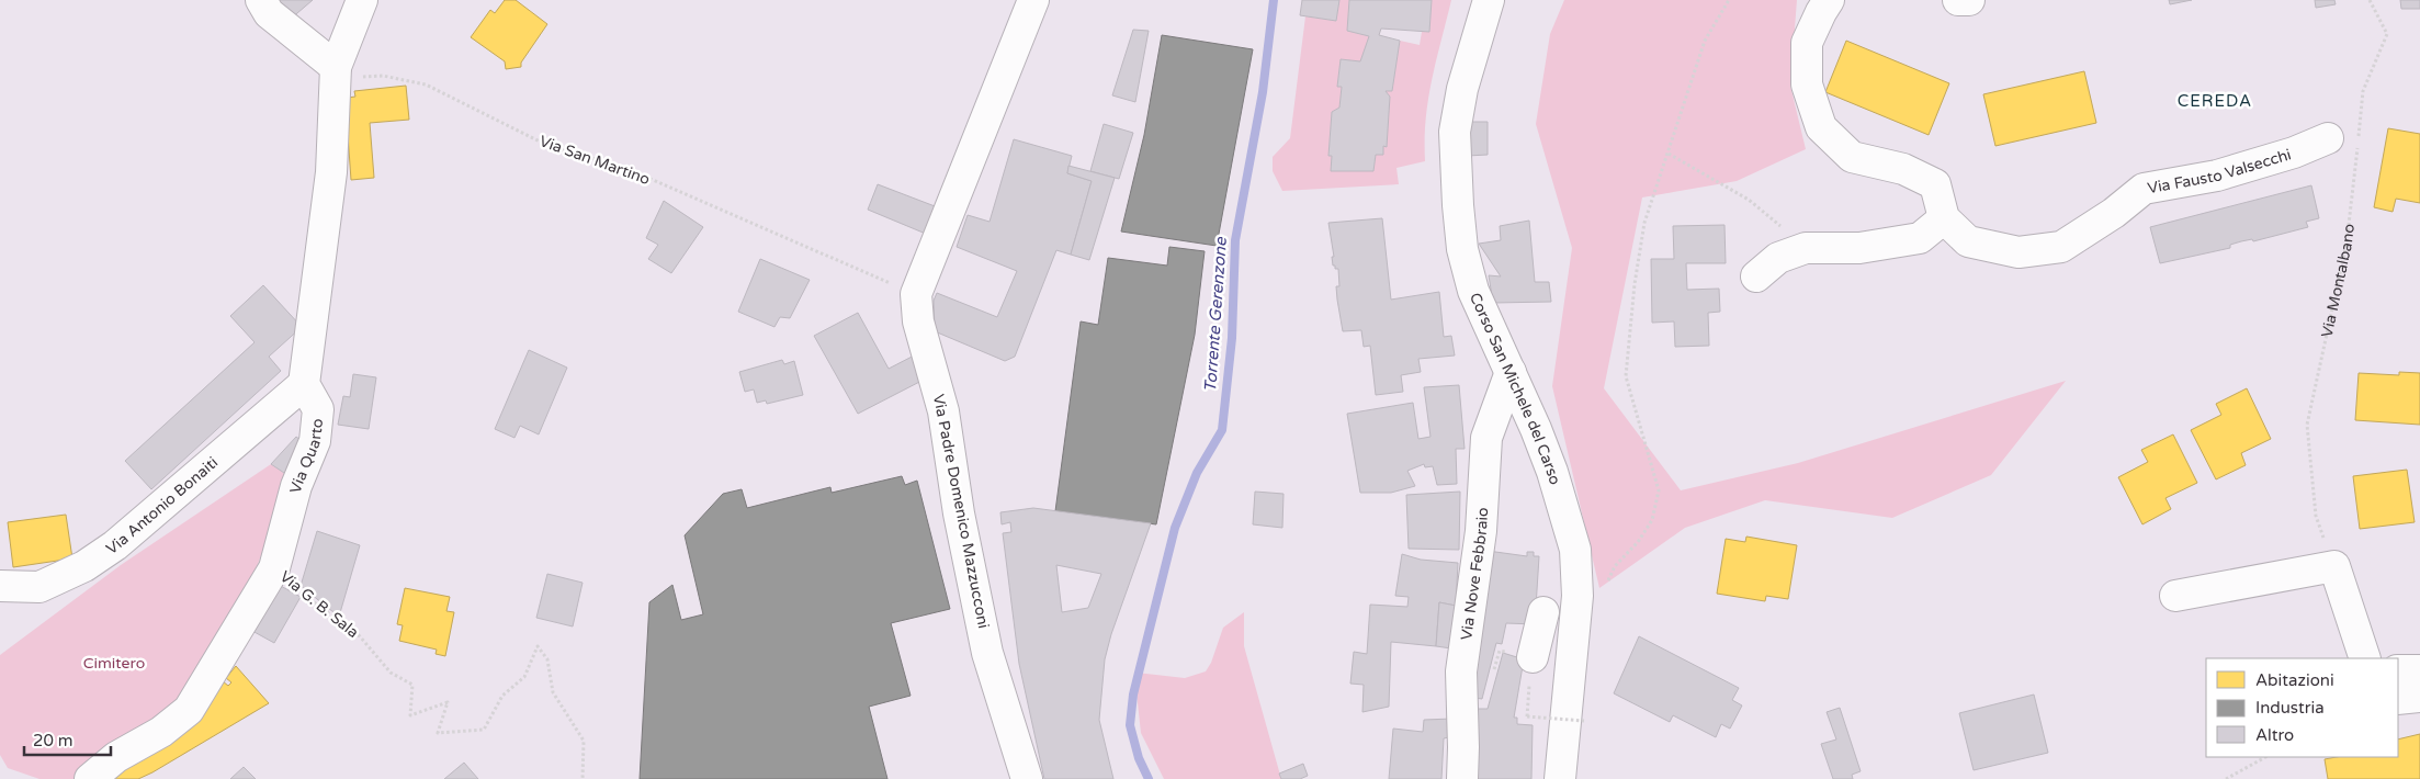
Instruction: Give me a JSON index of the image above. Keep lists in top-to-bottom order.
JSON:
{
  "streets": {
    "street": [
      "Via Fausto Valsecchi",
      "Corso San Michele del Carso",
      "Via Quarto",
      "Via Antonio Bonaiti",
      "Via Padre Domenico Mazzucconi",
      "Via Nove Febbraio"
    ],
    "path": ["Via San Martino", "Via Montalbano", "Via G. B. Sala"]
  },
  "crossings": [
    ["Via San Martino", "Via Padre Domenico Mazzucconi"],
    ["Corso San Michele del Carso", "Via Nove Febbraio"],
    ["Via Quarto", "Via Antonio Bonaiti"],
    ["Via Quarto", "Via G. B. Sala"]
  ],
  "districts": ["CEREDA"],
  "water": ["Torrente Gerenzone"],
  "parks": ["Cimitero"],
  "legend": ["Abitazioni", "Industria", "Altro"],
  "scale_bar": "20 m"
}
